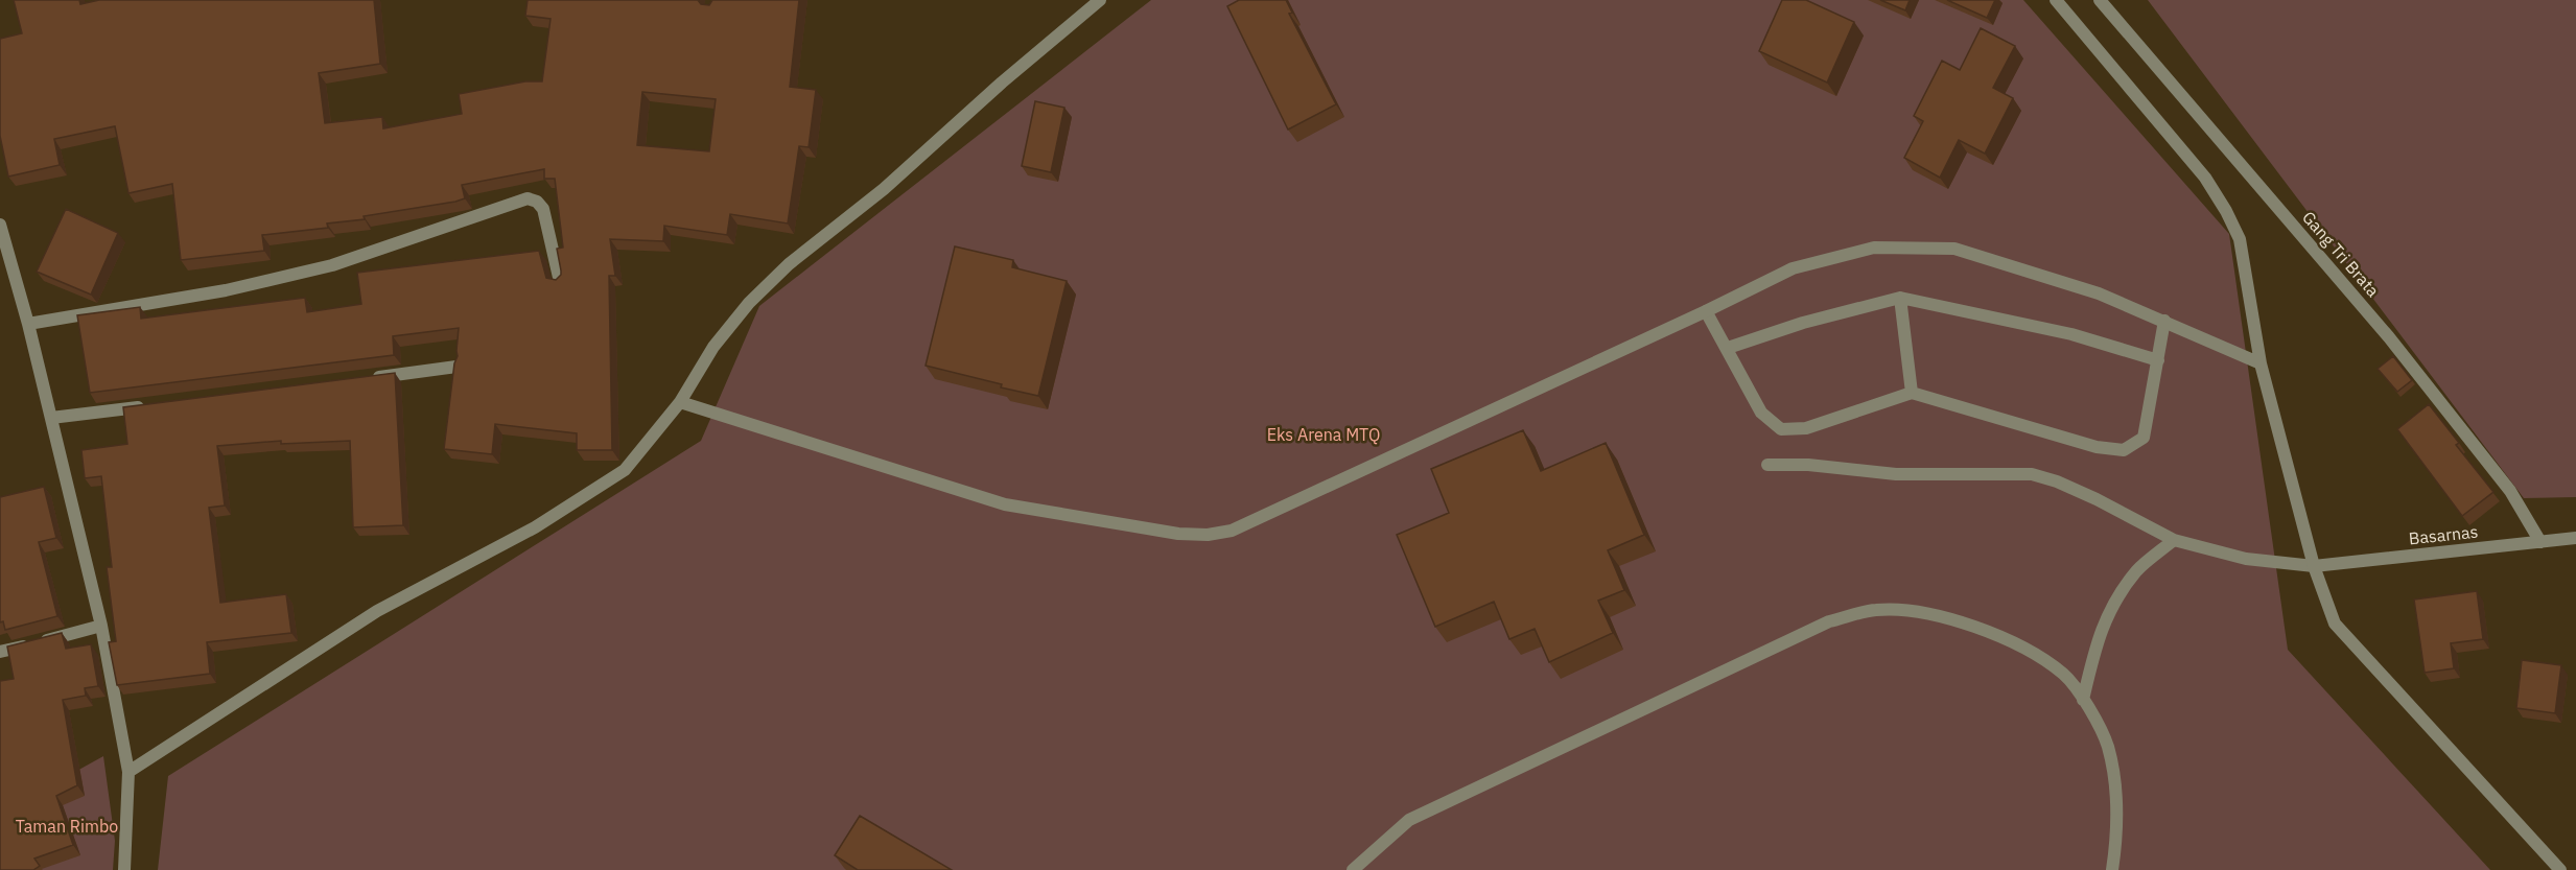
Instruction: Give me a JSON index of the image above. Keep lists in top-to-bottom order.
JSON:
{
  "streets": {
    "street": ["Gang Tri Brata", "Basarnas"]
  },
  "crossings": [
    ["Gang Tri Brata", "Basarnas"]
  ],
  "parks": ["Eks Arena MTQ", "Taman Rimbo"]
}
